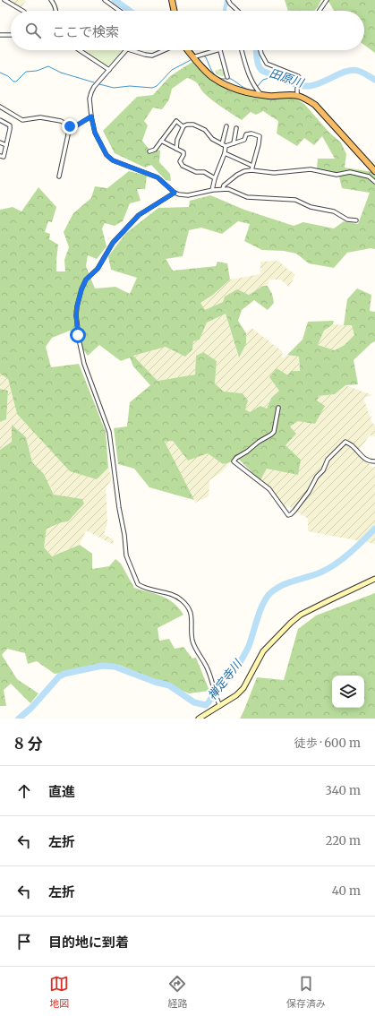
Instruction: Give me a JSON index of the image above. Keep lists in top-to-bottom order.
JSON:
{
  "water": ["田原川", "禅定寺川"],
  "page": {
    "search": "ここで検索",
    "heading": ["8 分", "徒歩 · 600 m"],
    "list": [
      ["直進", "340 m"],
      ["左折", "220 m"],
      ["左折", "40 m"],
      "目的地に到着"
    ],
    "nav": ["地図", "経路", "保存済み"]
  }
}
